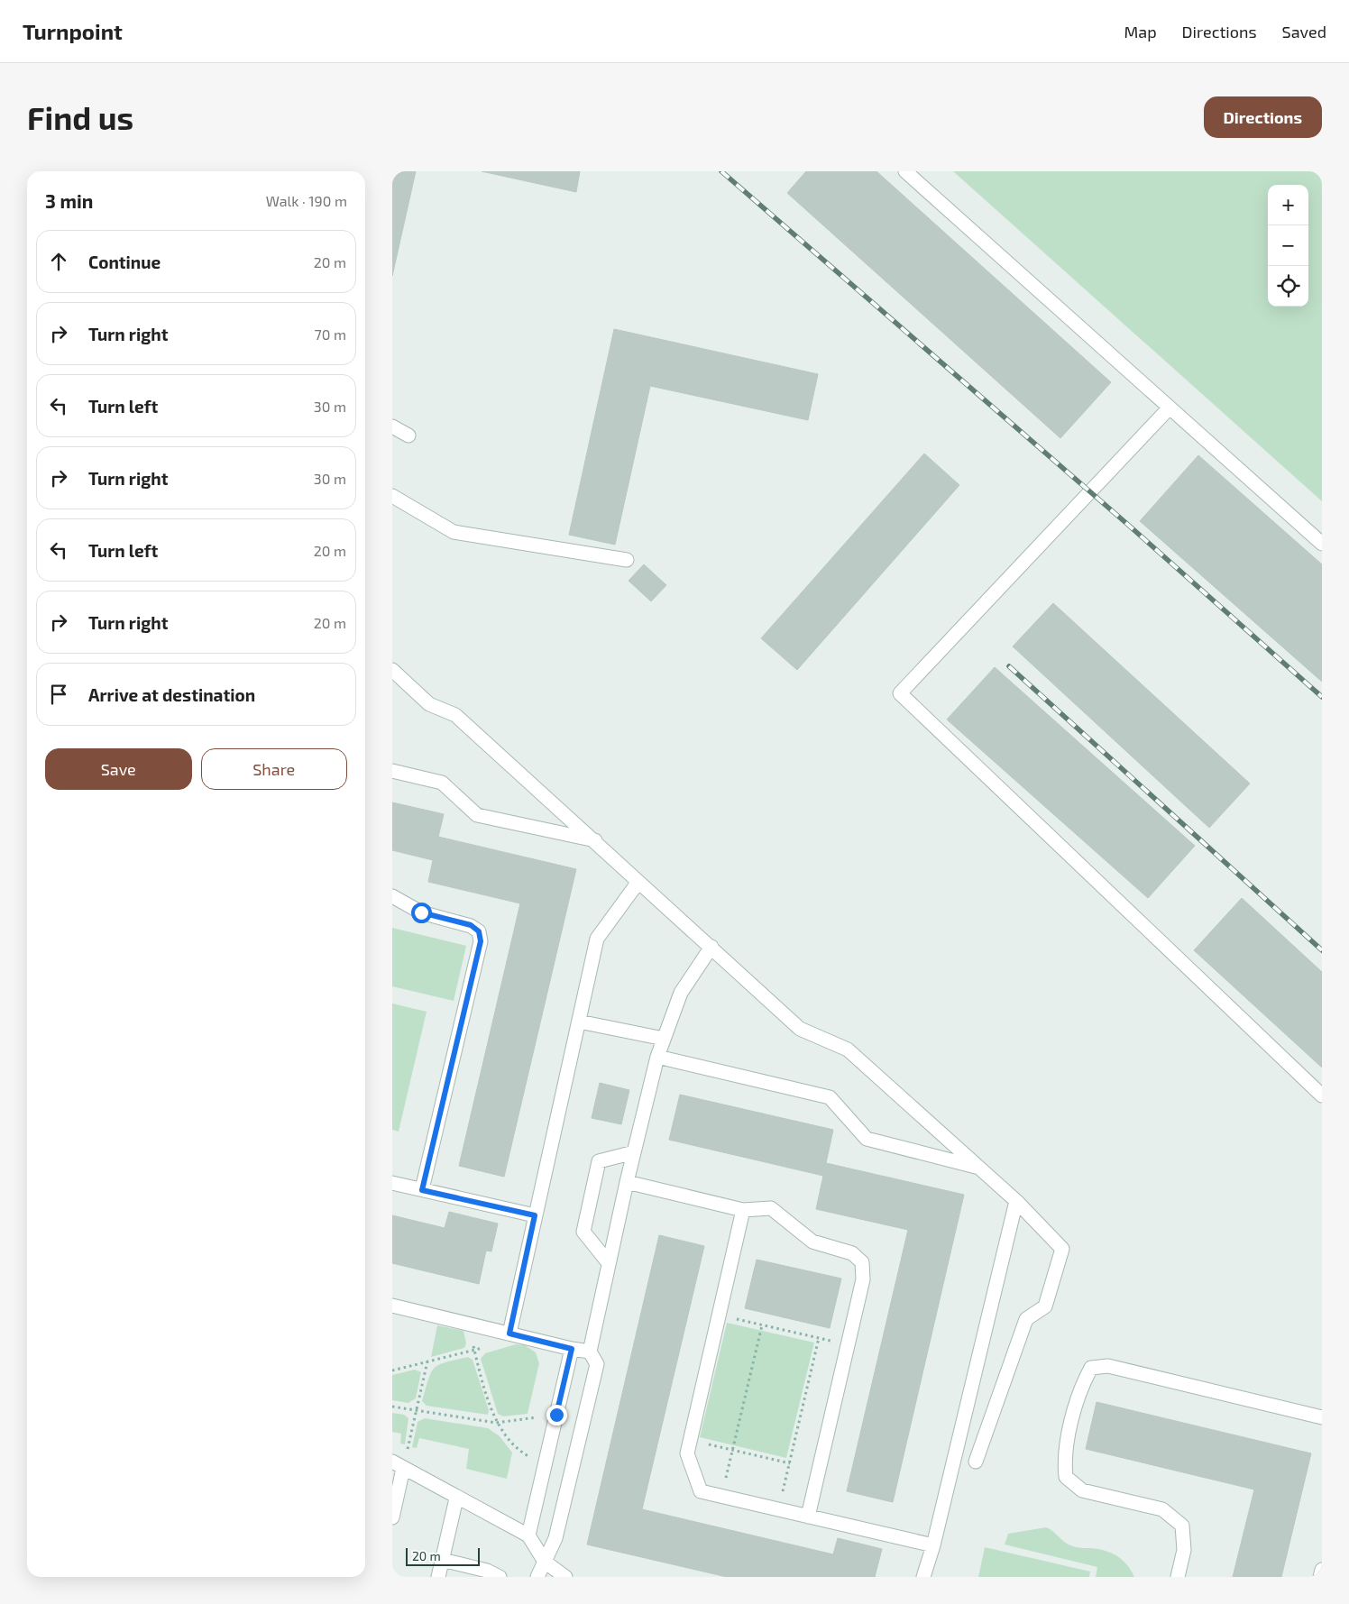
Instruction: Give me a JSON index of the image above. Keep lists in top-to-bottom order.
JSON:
{
  "scale_bar": "20 m",
  "page": {
    "header": "Turnpoint",
    "nav": ["Map", "Directions", "Saved"],
    "buttons": [
      "Directions",
      ["Save", "Share"]
    ],
    "title": "Find us",
    "heading": ["3 min", "Walk · 190 m"],
    "map_buttons": ["+", "−"],
    "list": [
      ["Continue", "20 m"],
      ["Turn right", "70 m"],
      ["Turn left", "30 m"],
      ["Turn right", "30 m"],
      ["Turn left", "20 m"],
      ["Turn right", "20 m"],
      "Arrive at destination"
    ],
    "scale": "20 m"
  }
}
